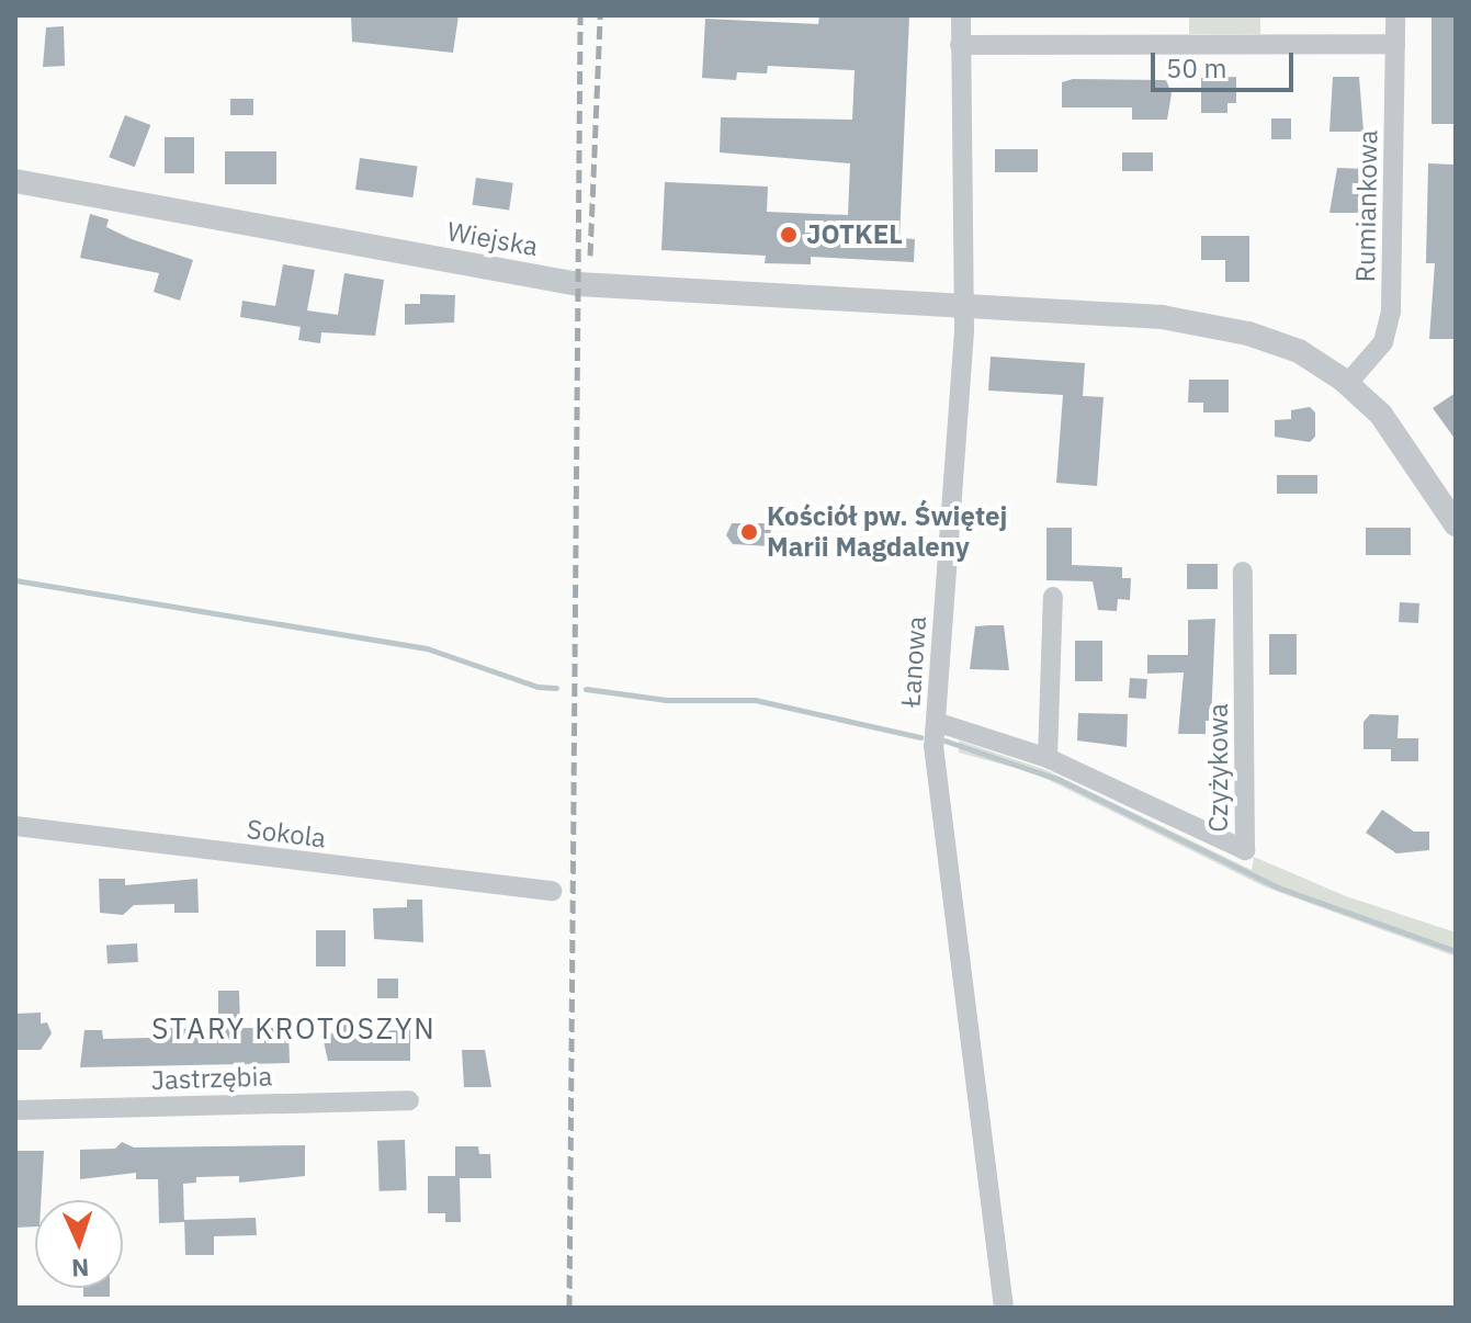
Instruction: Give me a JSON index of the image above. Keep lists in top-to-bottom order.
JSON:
{
  "streets": {
    "street": [
      "Rumiankowa",
      "Wiejska",
      "Łanowa",
      "Czyżykowa",
      "Sokola",
      "Jastrzębia"
    ]
  },
  "crossings": [
    ["Rumiankowa", "Wiejska"],
    ["Wiejska", "Łanowa"],
    ["Łanowa", "Czyżykowa"]
  ],
  "districts": ["STARY KROTOSZYN"],
  "places": ["JOTKEL", "Kościół pw. Świętej Marii Magdaleny"],
  "scale_bar": "50 m",
  "north": "bottom"
}
